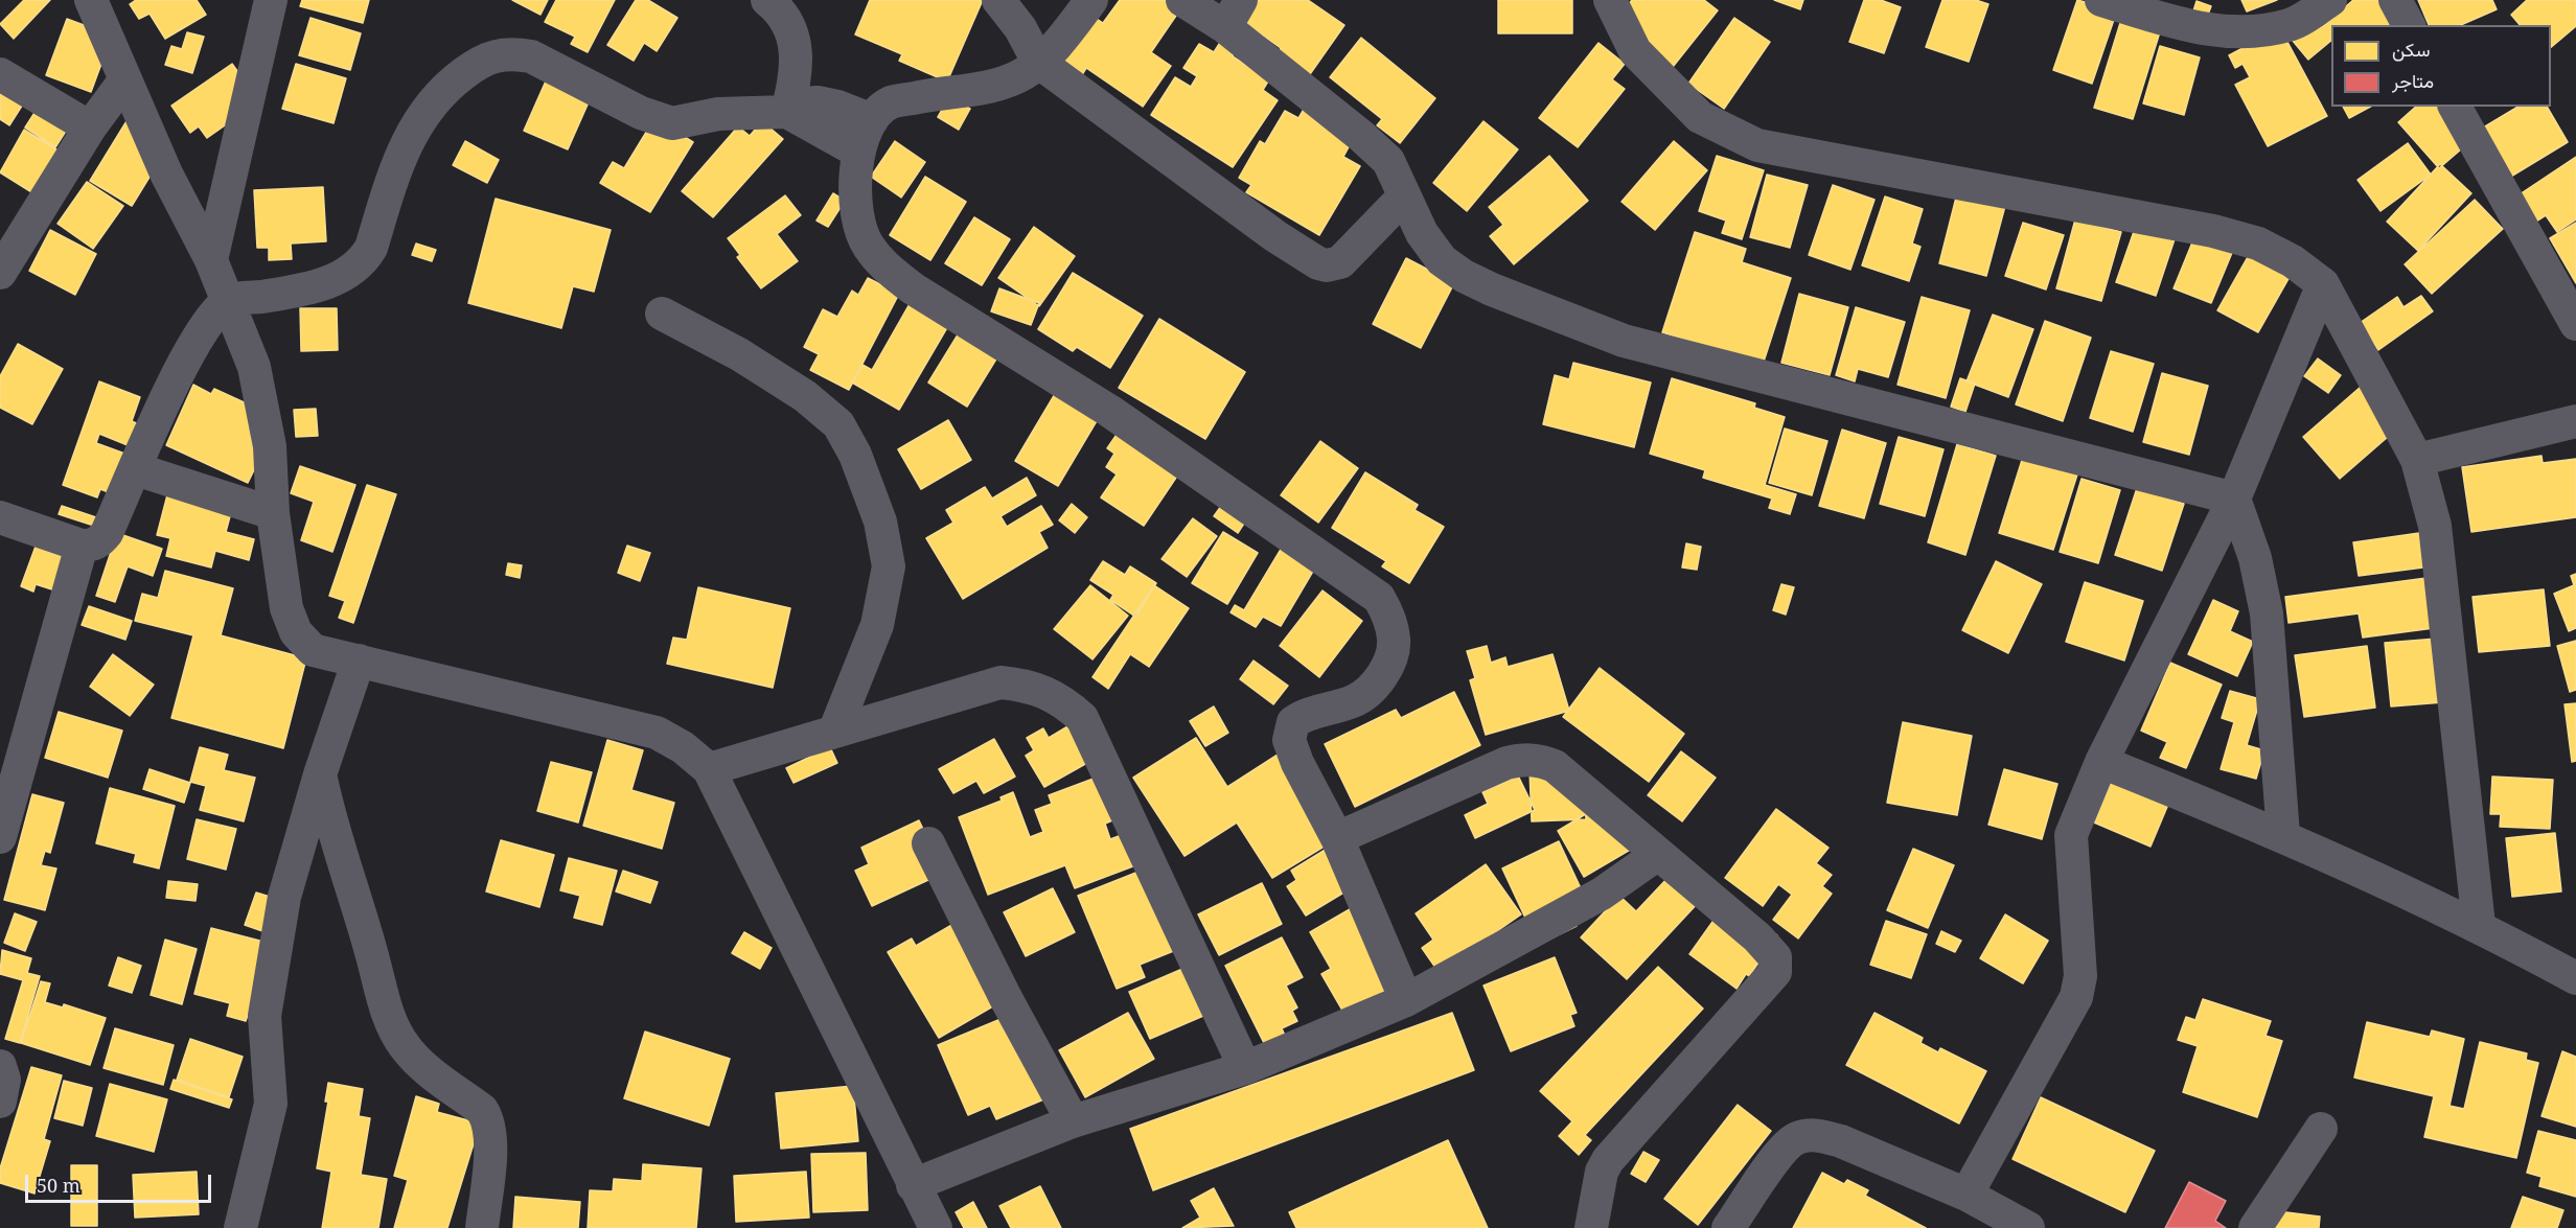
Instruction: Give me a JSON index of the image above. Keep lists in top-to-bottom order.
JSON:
{
  "legend": ["سكن", "متاجر"],
  "scale_bar": "50 m"
}
